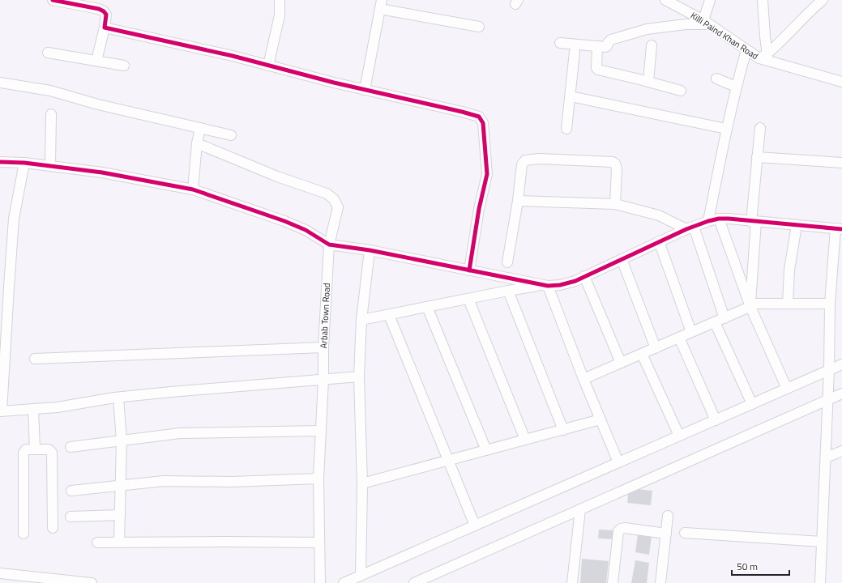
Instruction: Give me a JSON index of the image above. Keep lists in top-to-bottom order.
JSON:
{
  "streets": {
    "street": ["Killi Paind Khan Road", "Arbab Town Road"]
  },
  "scale_bar": "50 m"
}
